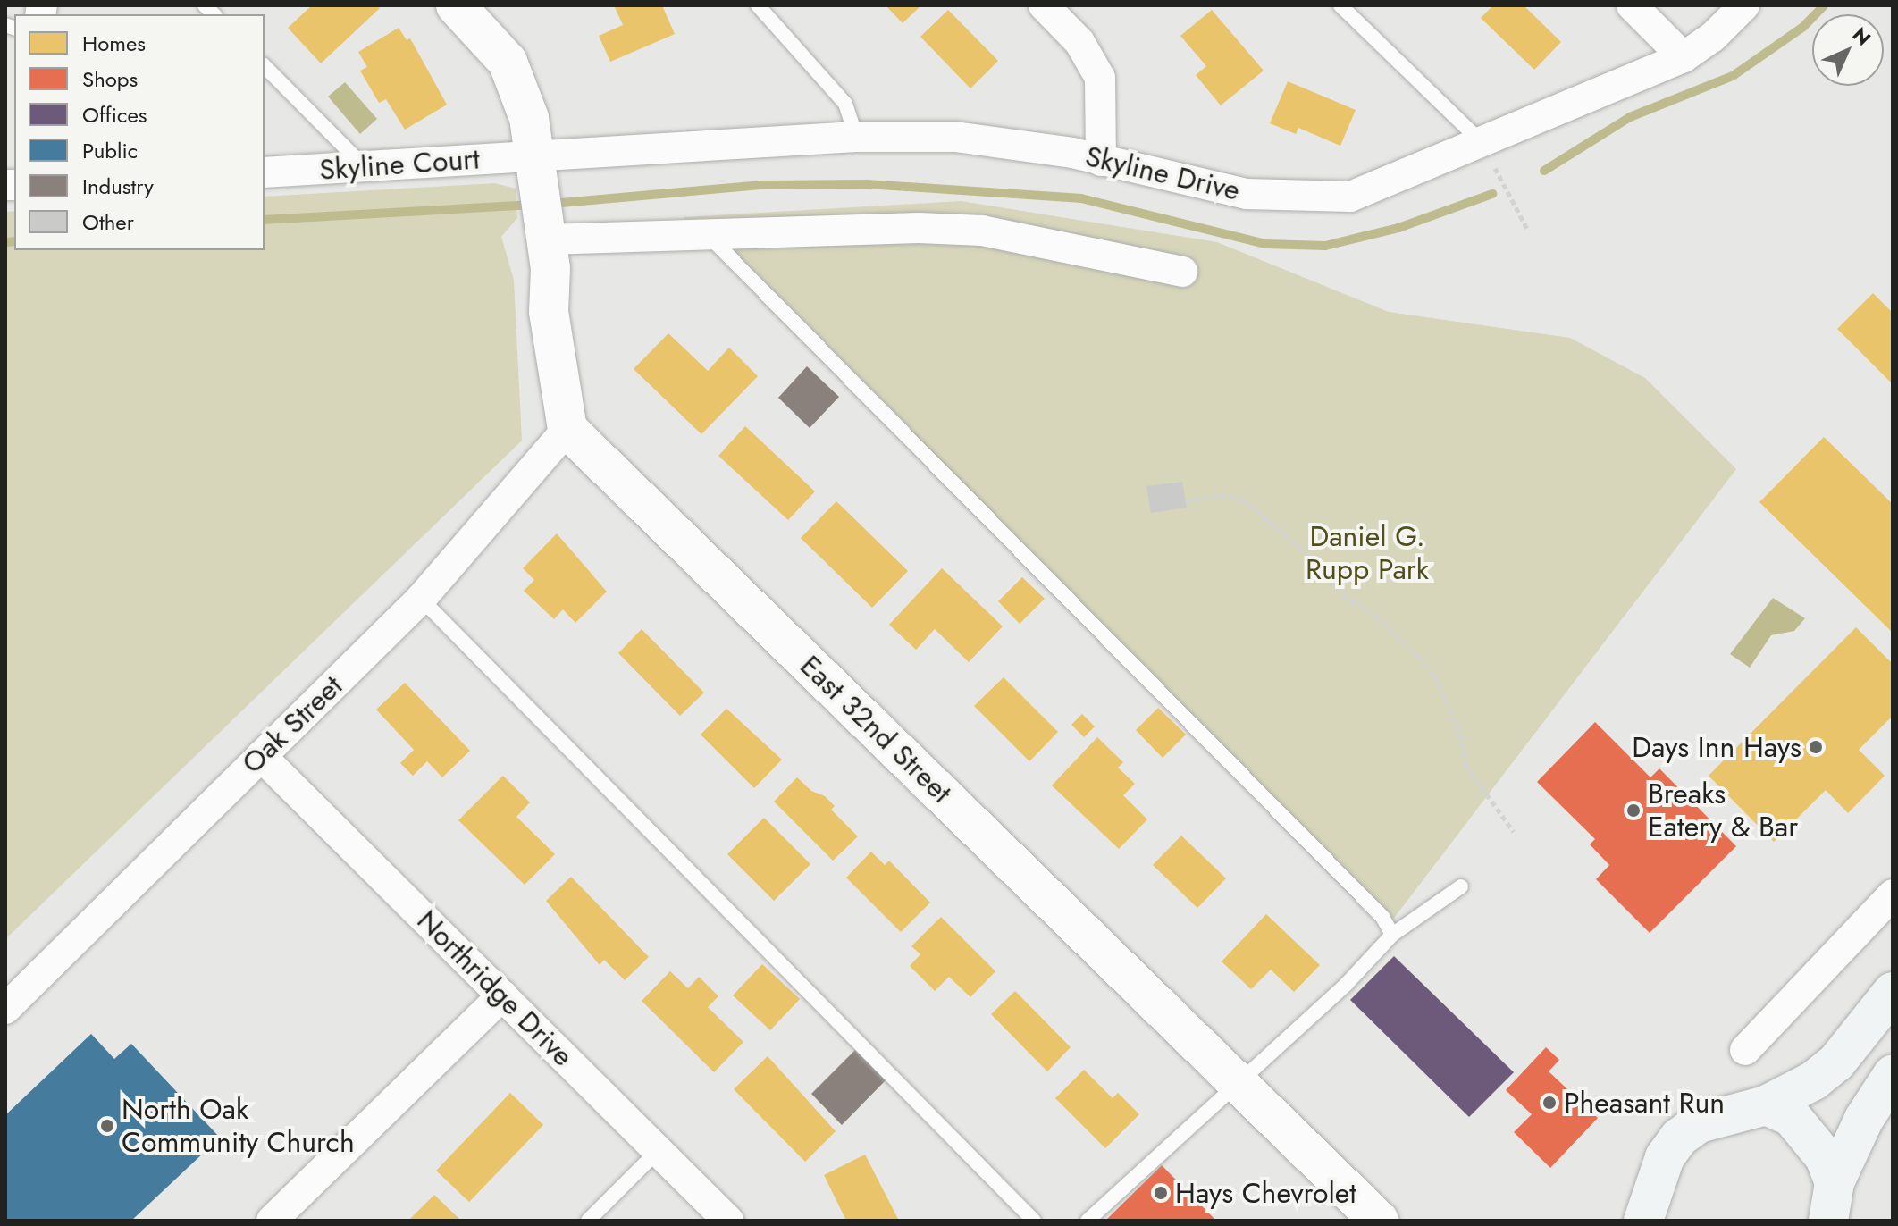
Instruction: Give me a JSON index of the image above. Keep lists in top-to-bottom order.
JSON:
{
  "streets": {
    "street": [
      "Skyline Court",
      "Skyline Drive",
      "Oak Street",
      "East 32nd Street",
      "Northridge Drive"
    ]
  },
  "crossings": [
    ["Skyline Court", "Skyline Drive"],
    ["Oak Street", "East 32nd Street"],
    ["Oak Street", "Northridge Drive"]
  ],
  "parks": ["Daniel G. Rupp Park"],
  "places": [
    "Days Inn Hays",
    "Breaks Eatery & Bar",
    "Pheasant Run",
    "North Oak Community Church",
    "Hays Chevrolet"
  ],
  "legend": [
    "Homes",
    "Shops",
    "Offices",
    "Public",
    "Industry",
    "Other"
  ],
  "north": "top right"
}
